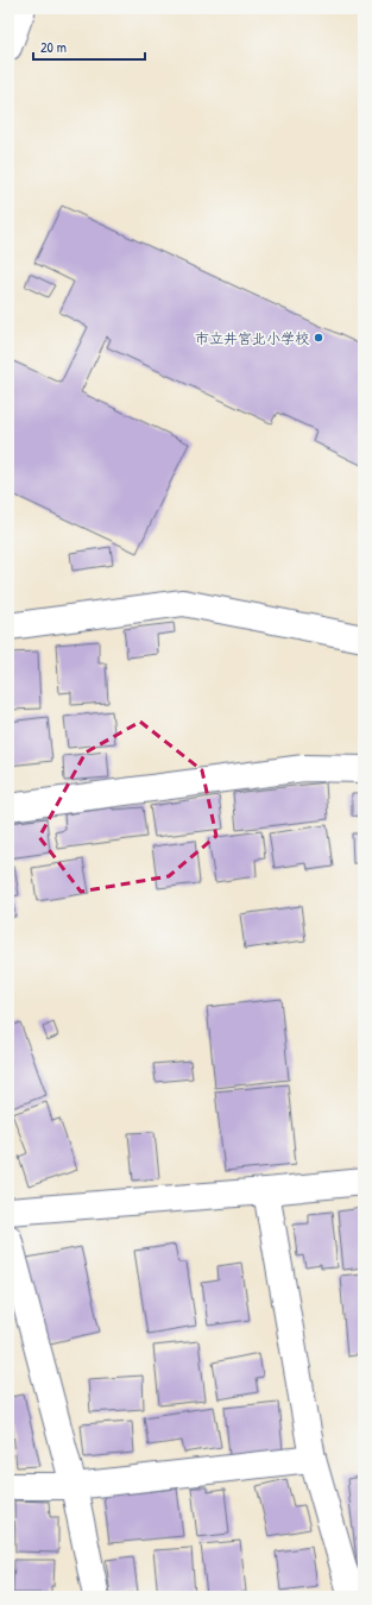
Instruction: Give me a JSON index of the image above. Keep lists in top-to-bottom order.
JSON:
{
  "places": ["市立井宮北小学校"],
  "scale_bar": "20 m"
}
